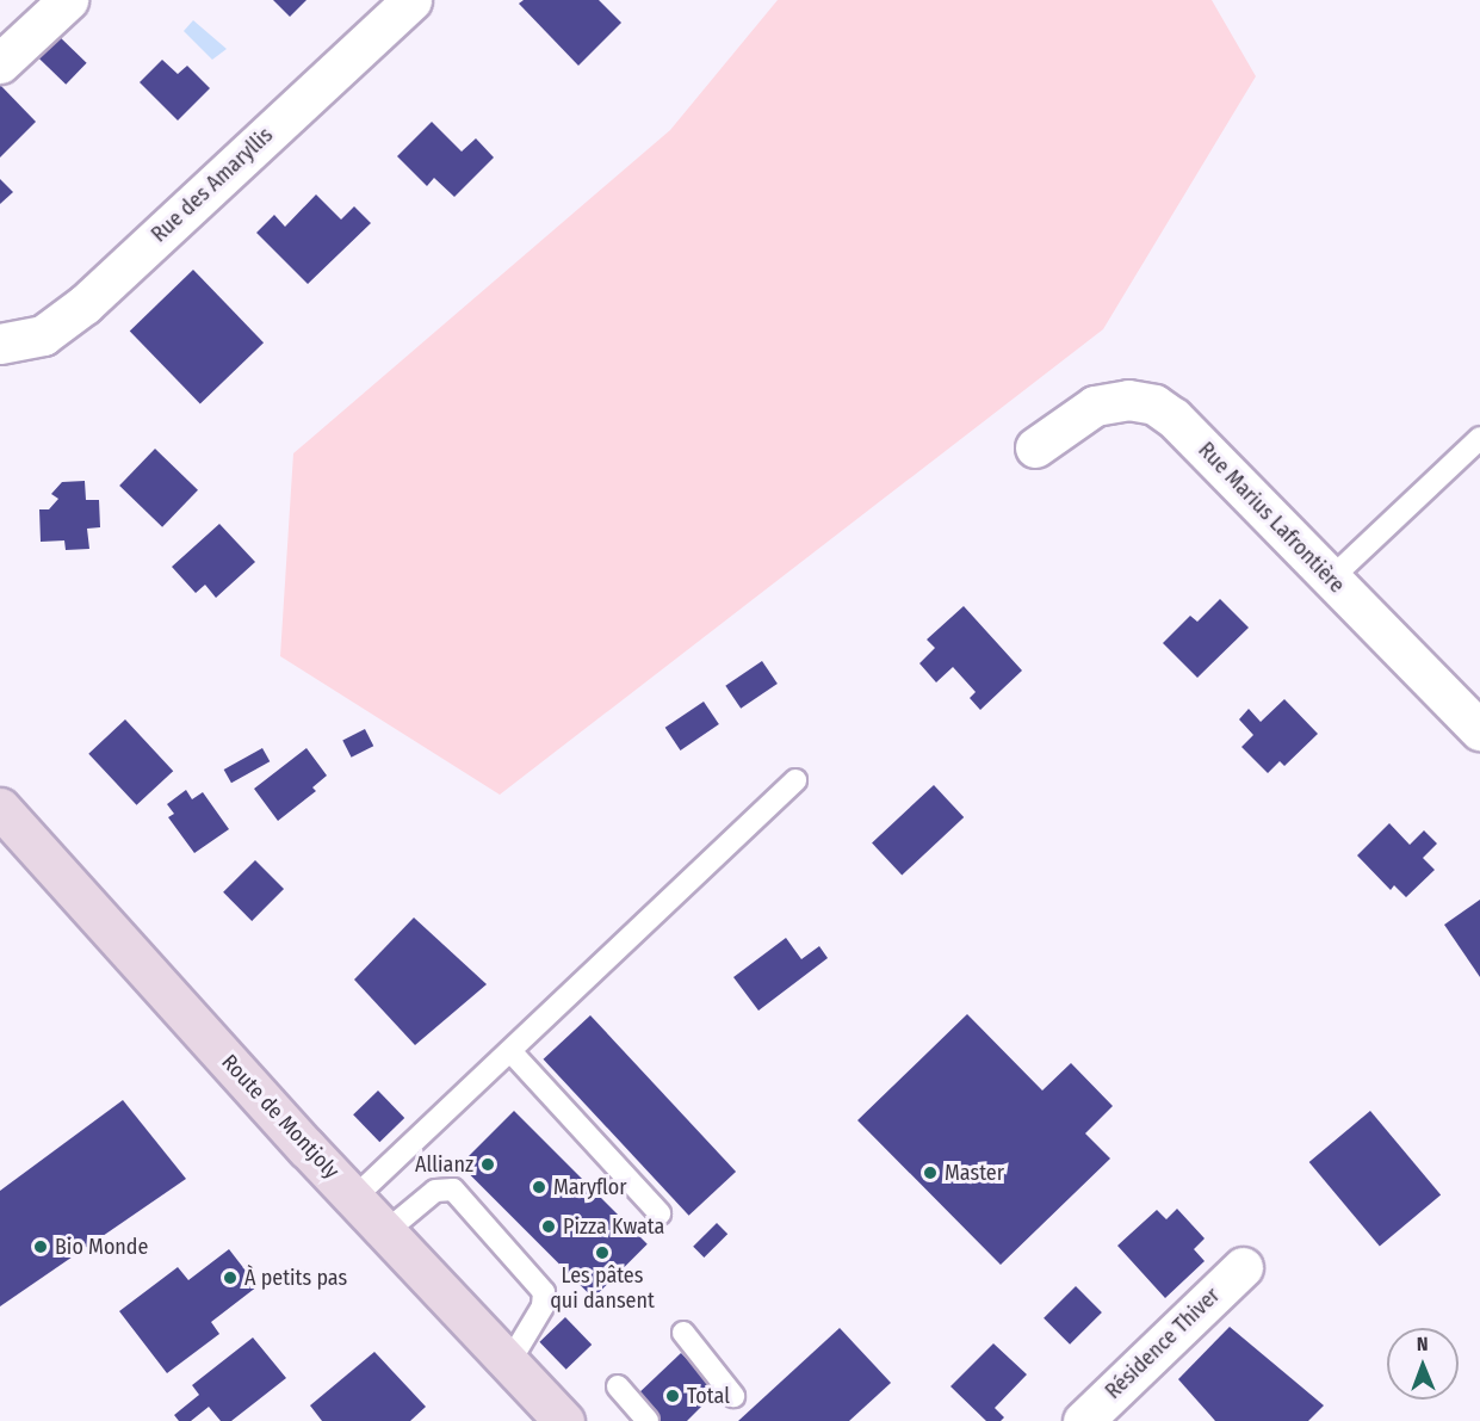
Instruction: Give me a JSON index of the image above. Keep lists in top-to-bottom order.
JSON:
{
  "streets": {
    "main road": ["Route de Montjoly"],
    "street": ["Rue des Amaryllis", "Rue Marius Lafrontière", "Résidence Thiver"]
  },
  "places": [
    "Allianz",
    "Master",
    "Maryflor",
    "Pizza Kwata",
    "Bio Monde",
    "Les pâtes qui dansent",
    "À petits pas",
    "Total"
  ],
  "north": "top"
}
